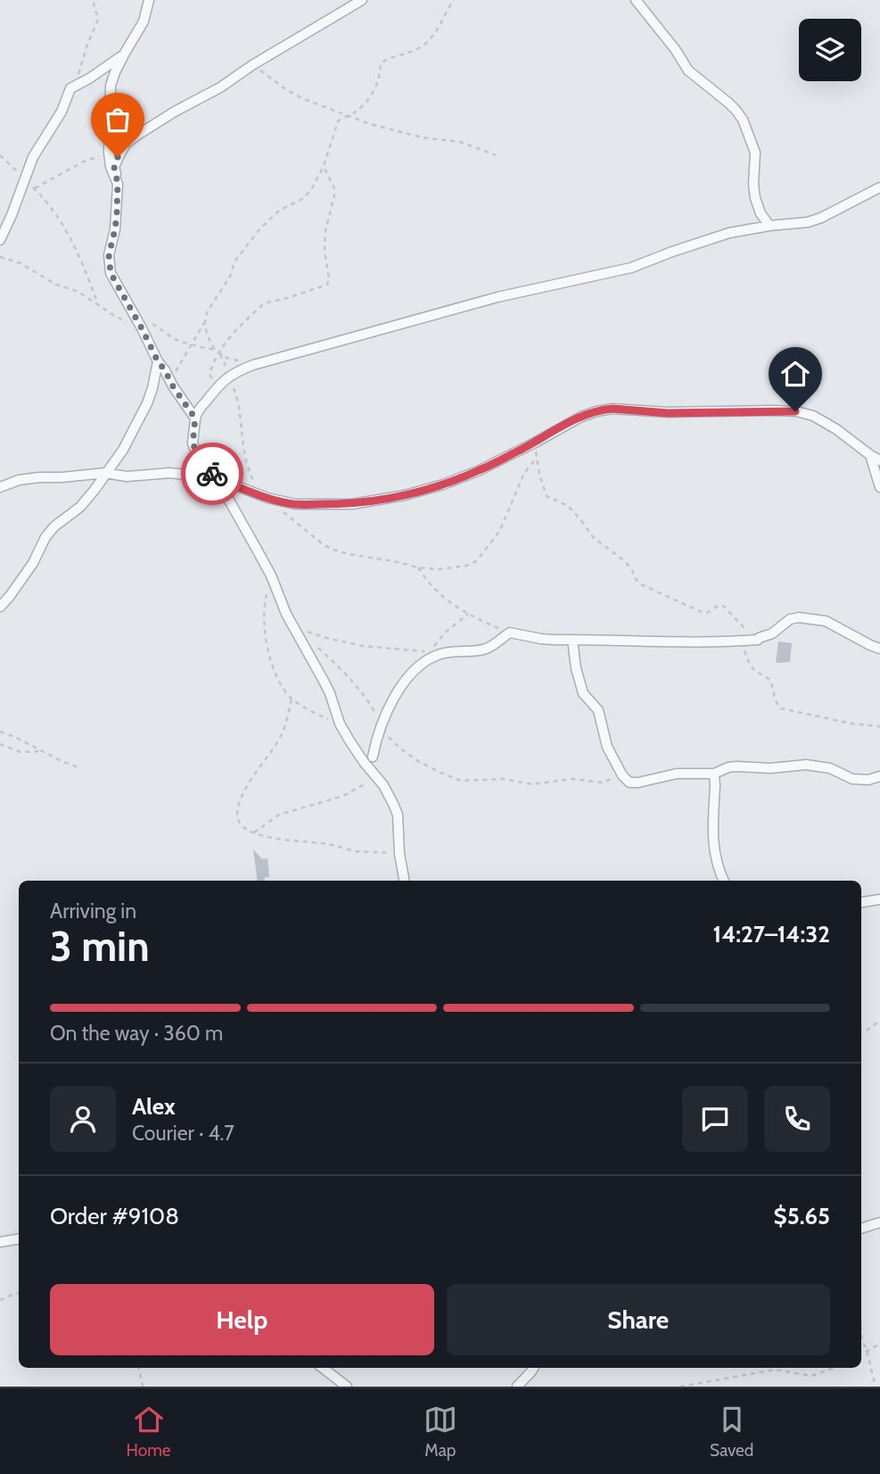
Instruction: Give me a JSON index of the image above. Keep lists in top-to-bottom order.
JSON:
{
  "page": {
    "heading": ["3 min", "Arriving in", "14:27–14:32"],
    "panel": [
      "Alex",
      "Courier · 4.7",
      "Order #9108",
      "$5.65"
    ],
    "bar": "On the way · 360 m",
    "buttons": ["Help", "Share"],
    "tabs": ["Home", "Map", "Saved"]
  }
}
